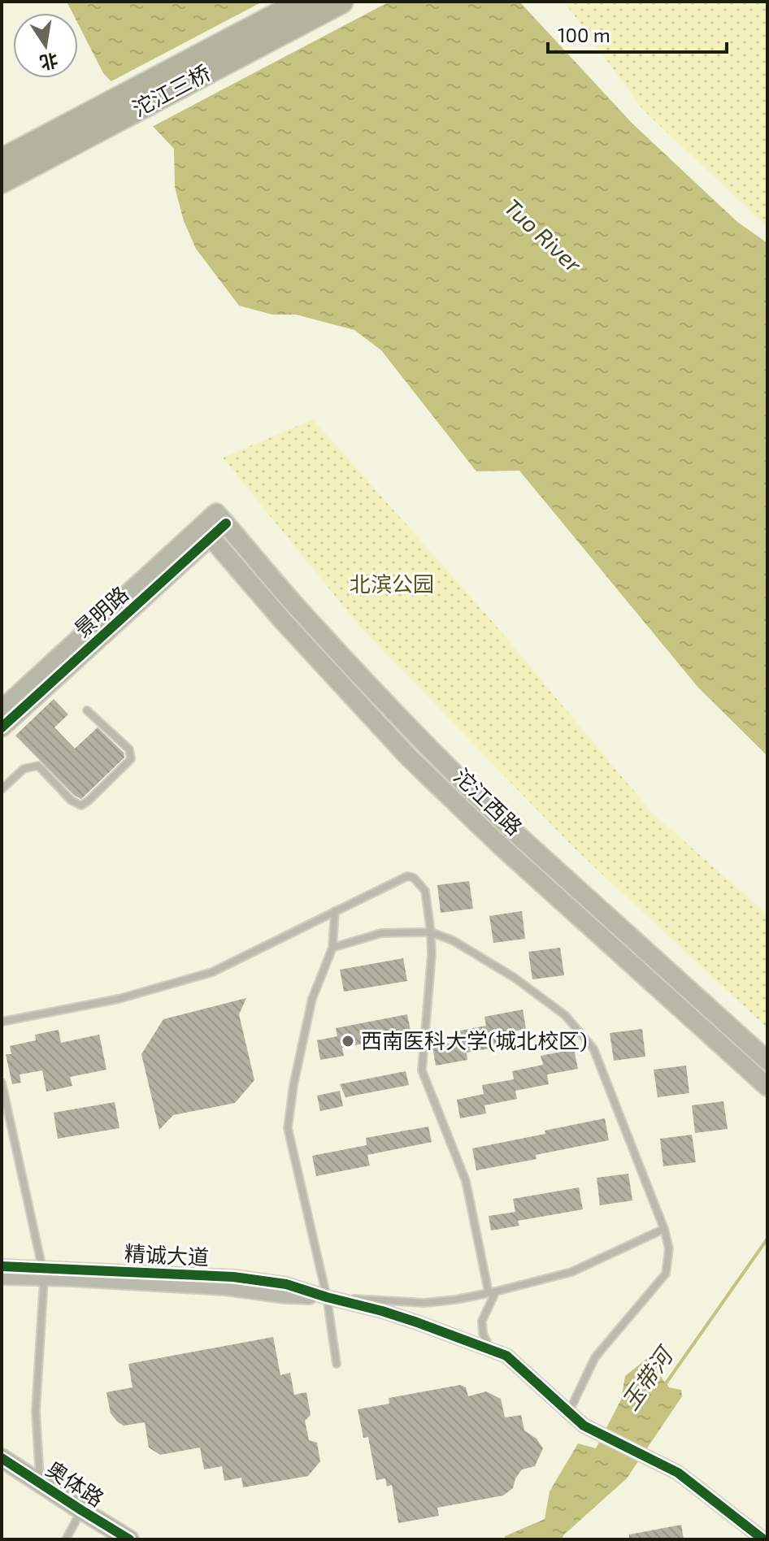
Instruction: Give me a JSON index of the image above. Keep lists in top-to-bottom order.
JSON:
{
  "streets": {
    "highway": ["沱江三桥"],
    "main road": ["景明路", "沱江西路", "奥体路"],
    "street": ["精诚大道"]
  },
  "crossings": [
    ["景明路", "沱江西路"]
  ],
  "water": ["Tuo River", "玉带河"],
  "parks": ["北滨公园"],
  "places": ["西南医科大学(城北校区)"],
  "scale_bar": "100 m",
  "north": "bottom"
}
